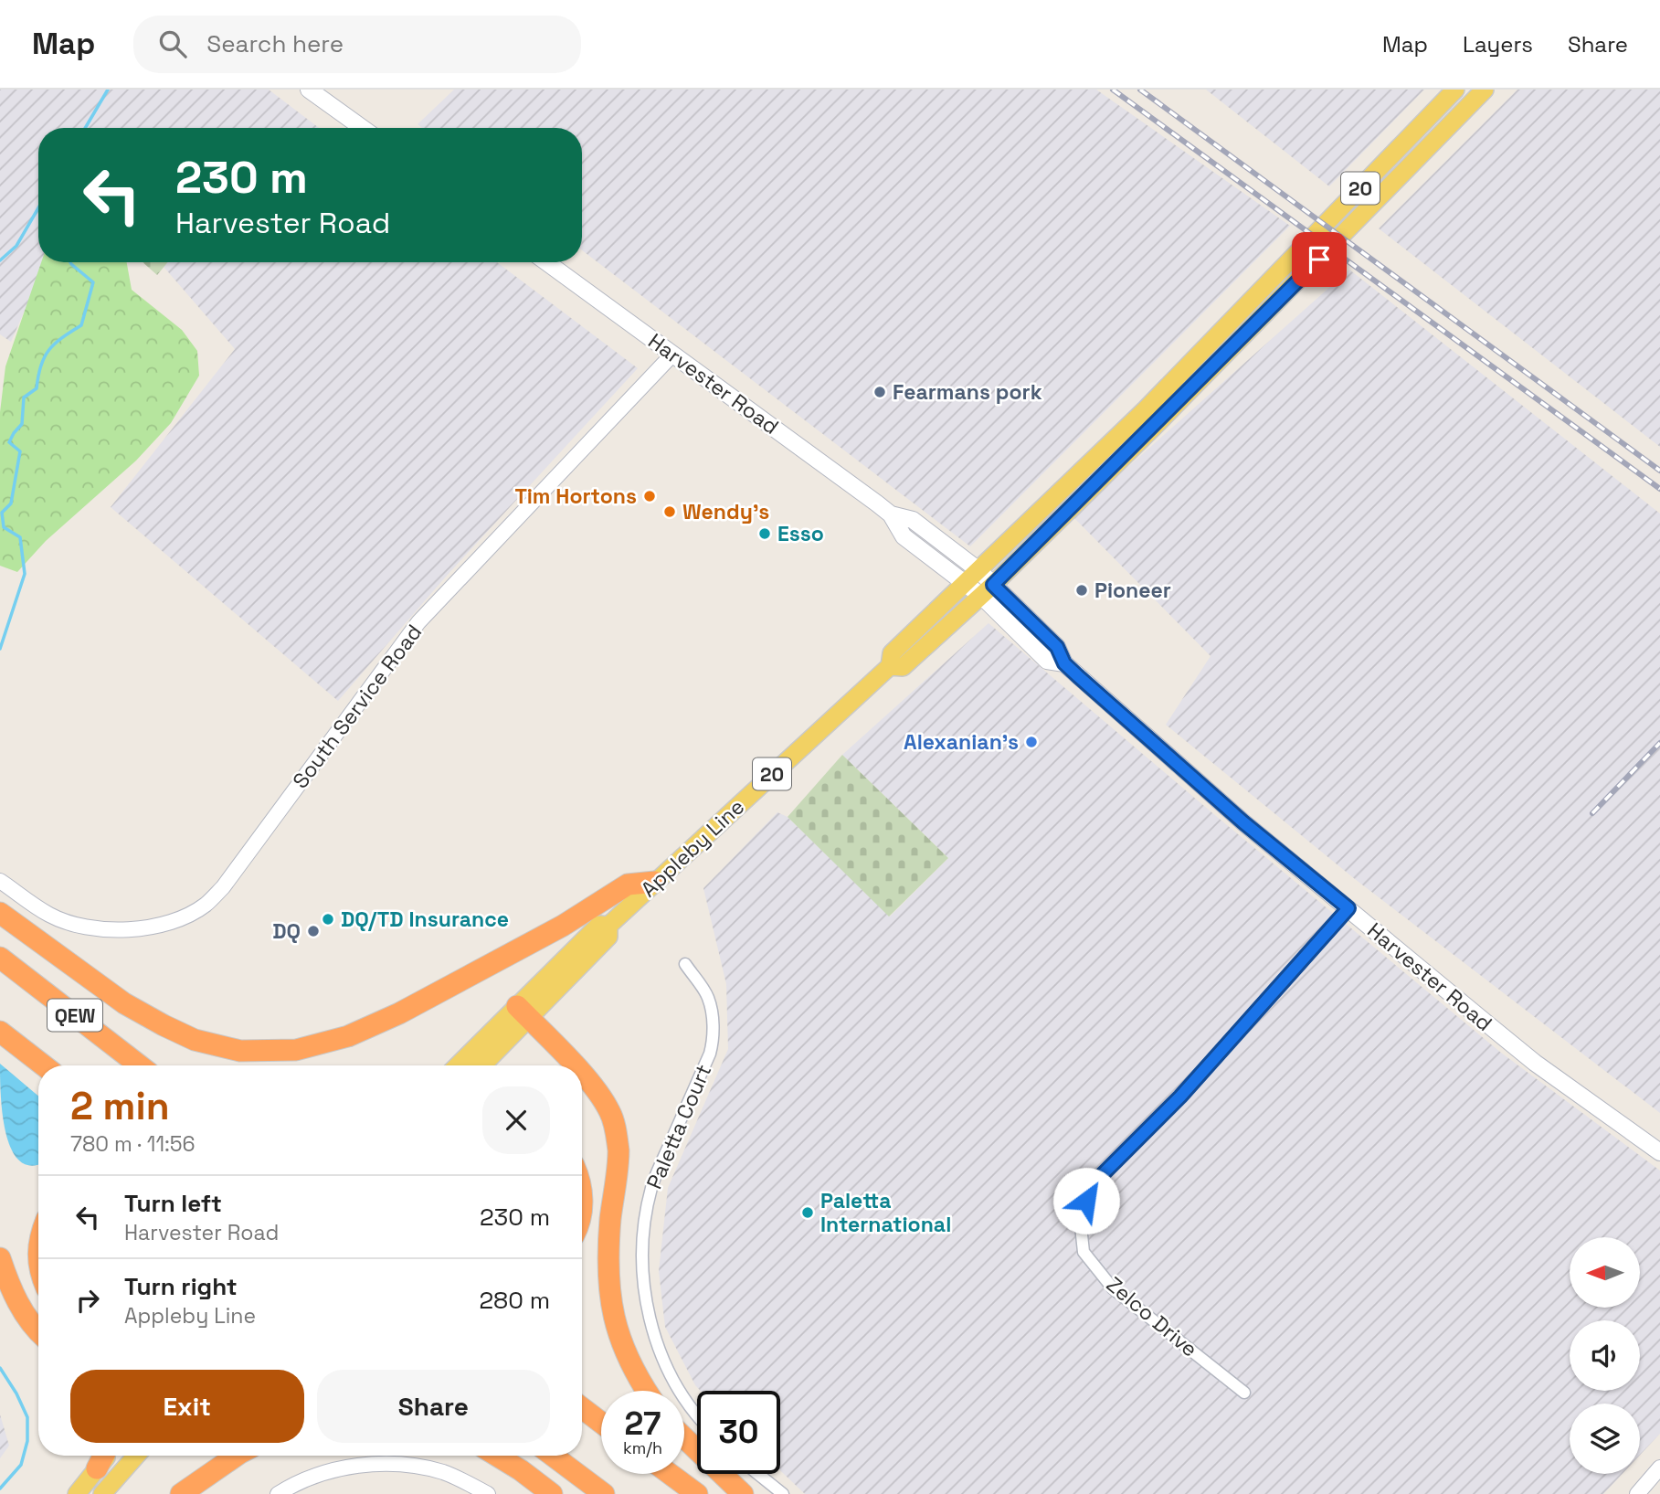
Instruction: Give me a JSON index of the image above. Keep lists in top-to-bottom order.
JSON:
{
  "streets": {
    "highway": ["QEW"],
    "main road": ["20", "Harvester Road", "Appleby Line"],
    "street": ["South Service Road", "Paletta Court", "Zelco Drive"]
  },
  "crossings": [
    ["Harvester Road", "South Service Road"],
    ["Harvester Road", "Appleby Line"],
    ["Harvester Road", "Zelco Drive"]
  ],
  "places": [
    "Fearmans pork",
    "Tim Hortons",
    "Wendy's",
    "Esso",
    "Pioneer",
    "Alexanian’s",
    "DQ/TD Insurance",
    "DQ",
    "Paletta International"
  ],
  "north": "left",
  "page": {
    "header": "Map",
    "search": "Search here",
    "nav": ["Map", "Layers", "Share"],
    "turn": ["230 m", "Harvester Road"],
    "heading": ["2 min", "780 m · 11:56"],
    "list": [
      {
        "name": "Turn left",
        "note": "Harvester Road",
        "value": "230 m"
      },
      {
        "name": "Turn right",
        "note": "Appleby Line",
        "value": "280 m"
      }
    ],
    "buttons": ["Exit", "Share"],
    "speed": "27 km/h",
    "limit": "30"
  }
}
